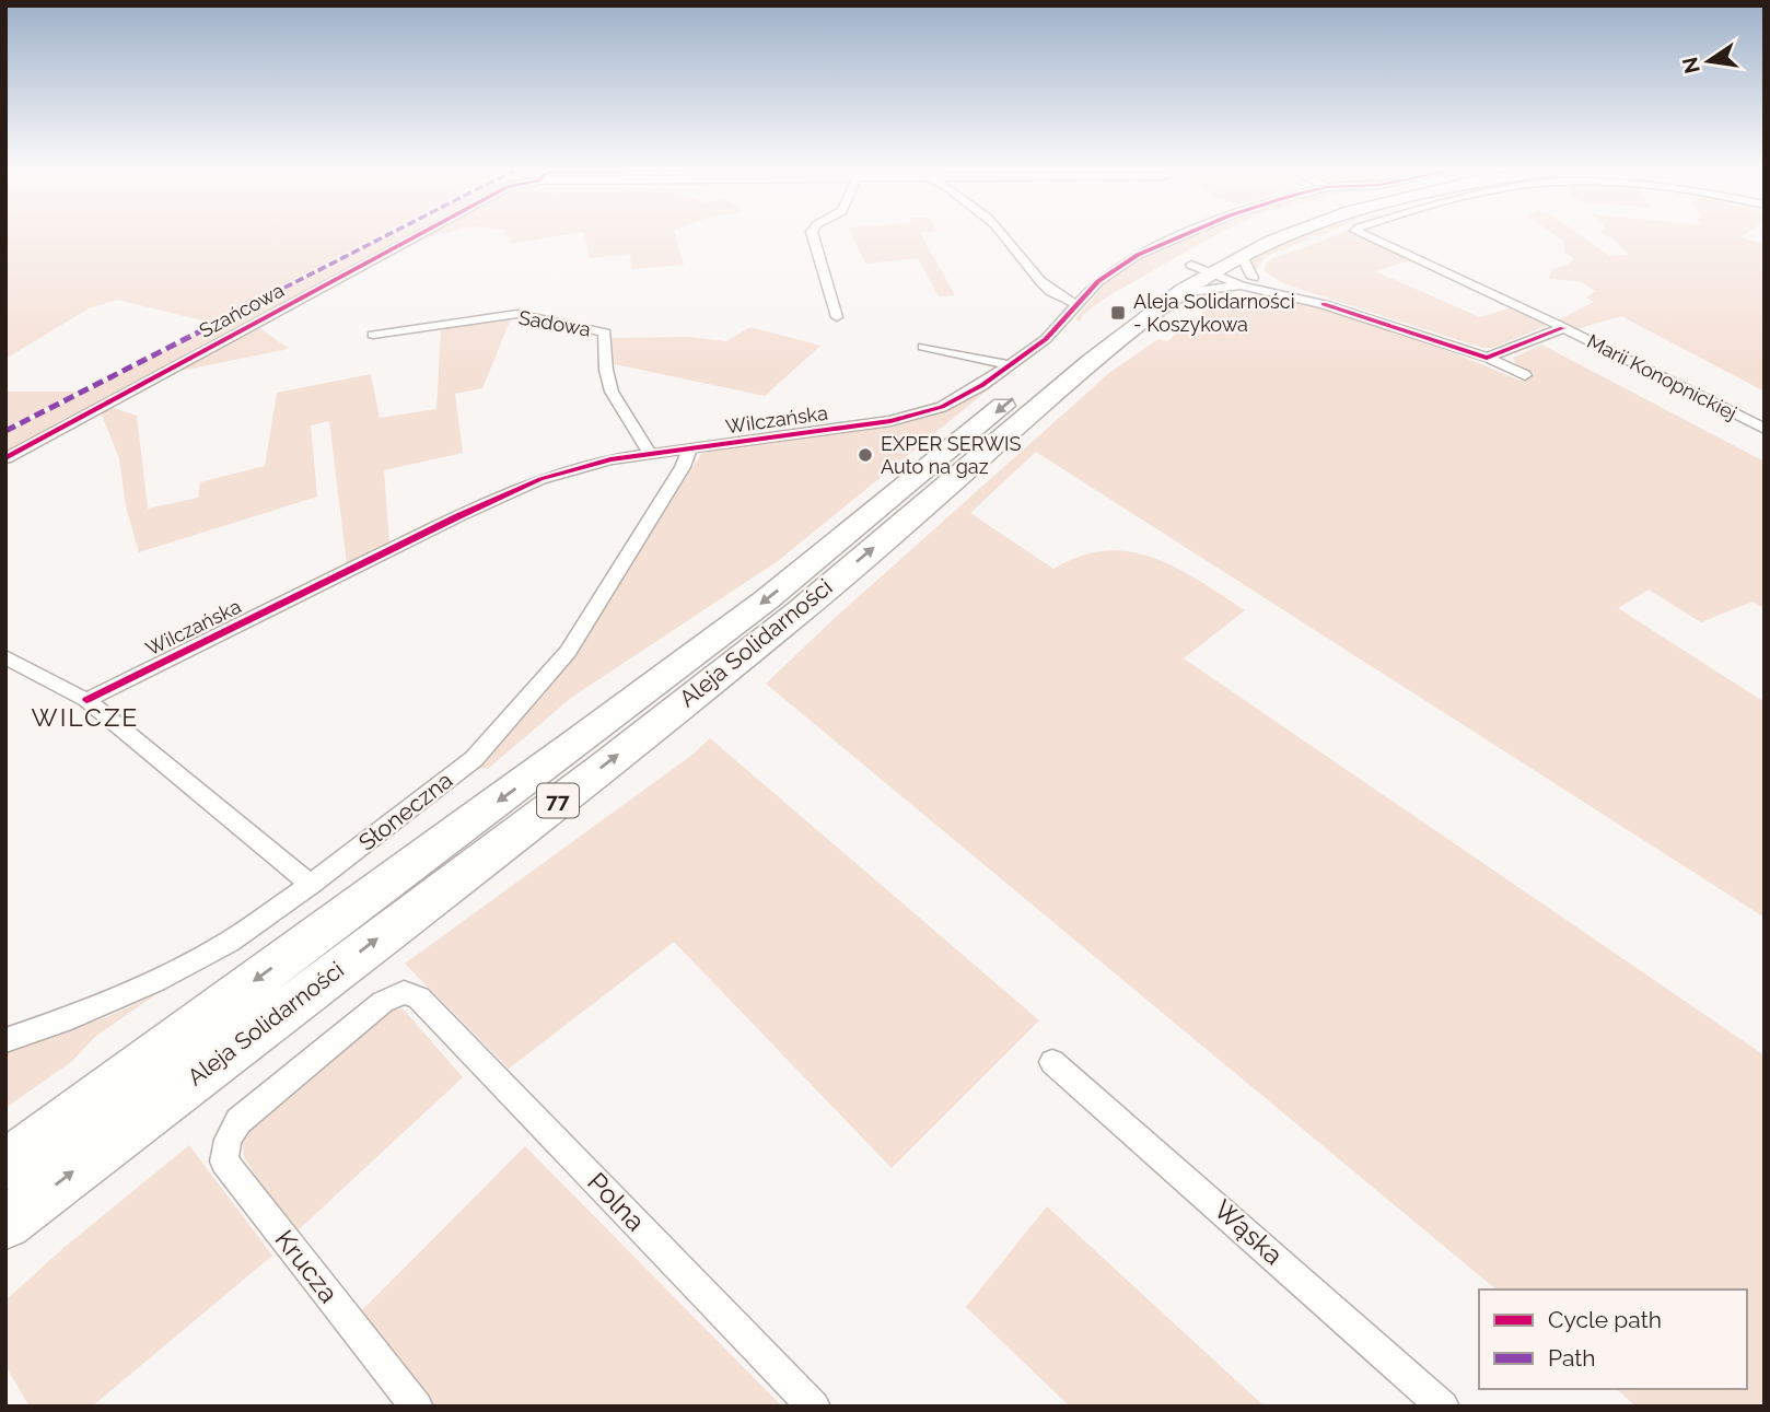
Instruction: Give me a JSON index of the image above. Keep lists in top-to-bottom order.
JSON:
{
  "streets": {
    "highway": ["Aleja Solidarności", "77"],
    "street": [
      "Szańcowa",
      "Sadowa",
      "Marii Konopnickiej",
      "WiIczańska",
      "Słoneczna",
      "Polna",
      "Wąska",
      "Krucza"
    ]
  },
  "crossings": [
    ["Sadowa", "WiIczańska"],
    ["WiIczańska", "Słoneczna"],
    ["Polna", "Krucza"]
  ],
  "districts": ["WILCZE"],
  "places": {
    "transit": ["Aleja Solidarności - Koszykowa"],
    "other": ["EXPER SERWIS Auto na gaz"]
  },
  "legend": ["Cycle path", "Path"],
  "north": "left"
}
